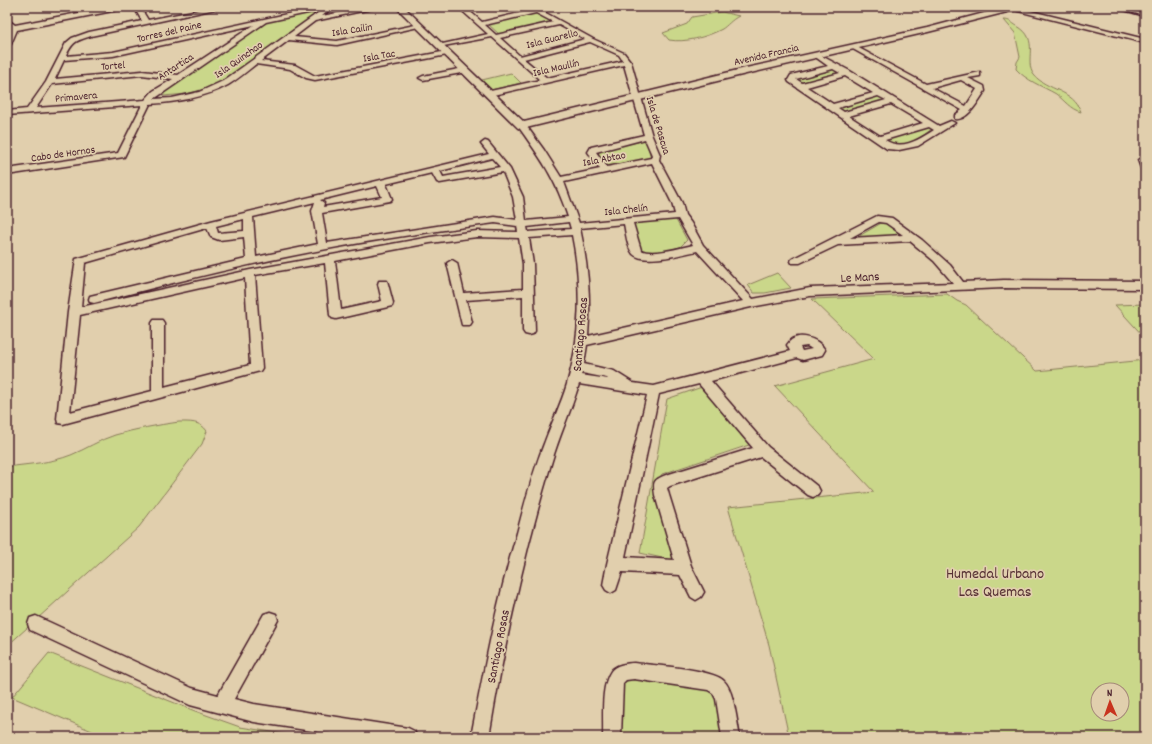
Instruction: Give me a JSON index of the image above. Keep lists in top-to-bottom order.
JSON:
{
  "streets": {
    "street": [
      "Isla Cailin",
      "Torres del Paine",
      "Isla Guarello",
      "Avenida Francia",
      "Isla Tac",
      "Isla Quinchao",
      "Tortel",
      "Antartica",
      "Isla Maullín",
      "Primavera",
      "Isla de Pascua",
      "Cabo de Hornos",
      "Isla Abtao",
      "Isla Chelín",
      "Le Mans",
      "Santiago Rosas"
    ]
  },
  "crossings": [
    ["Isla Cailin", "Isla Quinchao"],
    ["Isla Cailin", "Santiago Rosas"],
    ["Torres del Paine", "Antartica"],
    ["Avenida Francia", "Isla de Pascua"],
    ["Avenida Francia", "Santiago Rosas"],
    ["Isla Tac", "Isla Quinchao"],
    ["Isla Tac", "Santiago Rosas"],
    ["Isla Quinchao", "Antartica"],
    ["Isla Quinchao", "Primavera"],
    ["Tortel", "Antartica"],
    ["Antartica", "Primavera"],
    ["Antartica", "Cabo de Hornos"],
    ["Isla Maullín", "Isla de Pascua"],
    ["Isla Maullín", "Santiago Rosas"],
    ["Isla de Pascua", "Isla Abtao"],
    ["Isla de Pascua", "Isla Chelín"],
    ["Isla de Pascua", "Le Mans"],
    ["Isla Abtao", "Santiago Rosas"],
    ["Isla Chelín", "Santiago Rosas"],
    ["Le Mans", "Santiago Rosas"]
  ],
  "parks": ["Humedal Urbano Las Quemas"],
  "north": "top"
}
